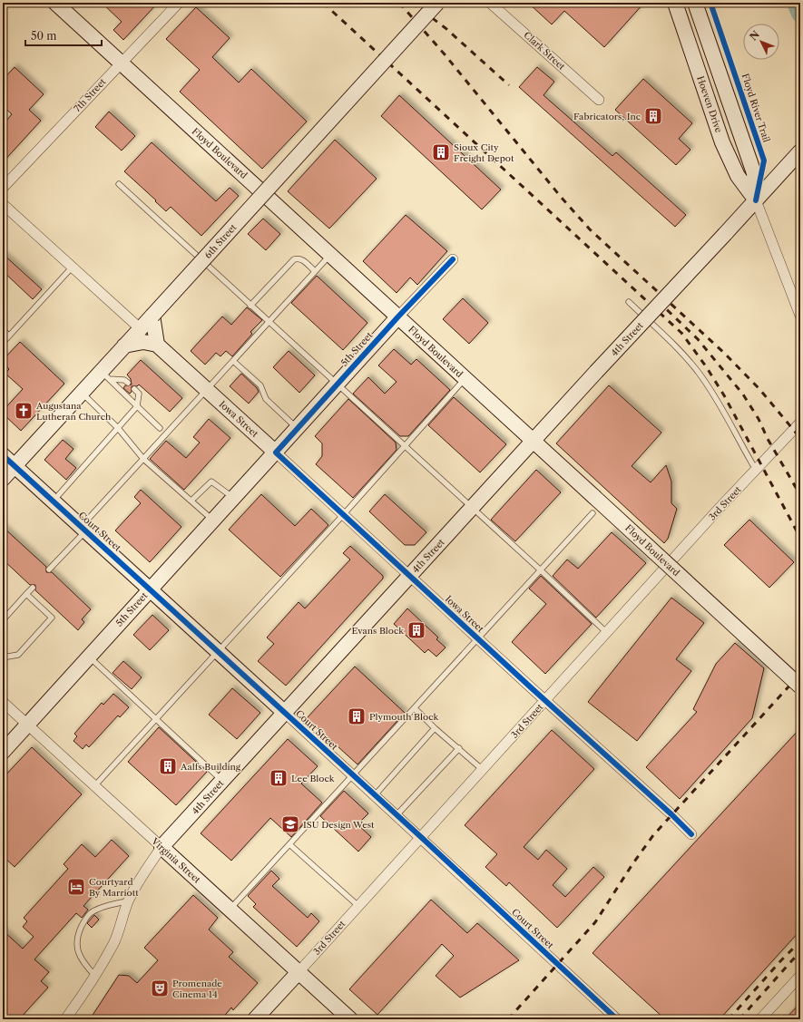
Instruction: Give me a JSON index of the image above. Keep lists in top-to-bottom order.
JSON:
{
  "streets": {
    "main road": [
      "Hoeven Drive",
      "Floyd Boulevard",
      "6th Street",
      "4th Street",
      "5th Street",
      "Iowa Street",
      "3rd Street",
      "Court Street",
      "Virginia Street"
    ],
    "street": ["Clark Street", "7th Street"],
    "cycle path": ["Floyd River Trail"]
  },
  "crossings": [
    ["7th Street", "Floyd Boulevard"],
    ["Hoeven Drive", "4th Street"],
    ["Floyd Boulevard", "4th Street"],
    ["Floyd Boulevard", "5th Street"],
    ["6th Street", "Court Street"],
    ["4th Street", "Iowa Street"],
    ["4th Street", "Court Street"],
    ["4th Street", "Virginia Street"],
    ["5th Street", "Iowa Street"],
    ["5th Street", "Court Street"],
    ["5th Street", "Virginia Street"],
    ["Iowa Street", "3rd Street"],
    ["3rd Street", "Court Street"],
    ["3rd Street", "Virginia Street"]
  ],
  "places": {
    "building": [
      "Fabricators, Inc",
      "Sioux City Freight Depot",
      "Evans Block",
      "Plymouth Block",
      "Aalfs Building",
      "Lee Block"
    ],
    "church": ["Augustana Lutheran Church"],
    "school or university": ["ISU Design West"],
    "hotel": ["Courtyard By Marriott"],
    "theatre": ["Promenade Cinema 14"]
  },
  "scale_bar": "50 m",
  "north": "top left"
}
